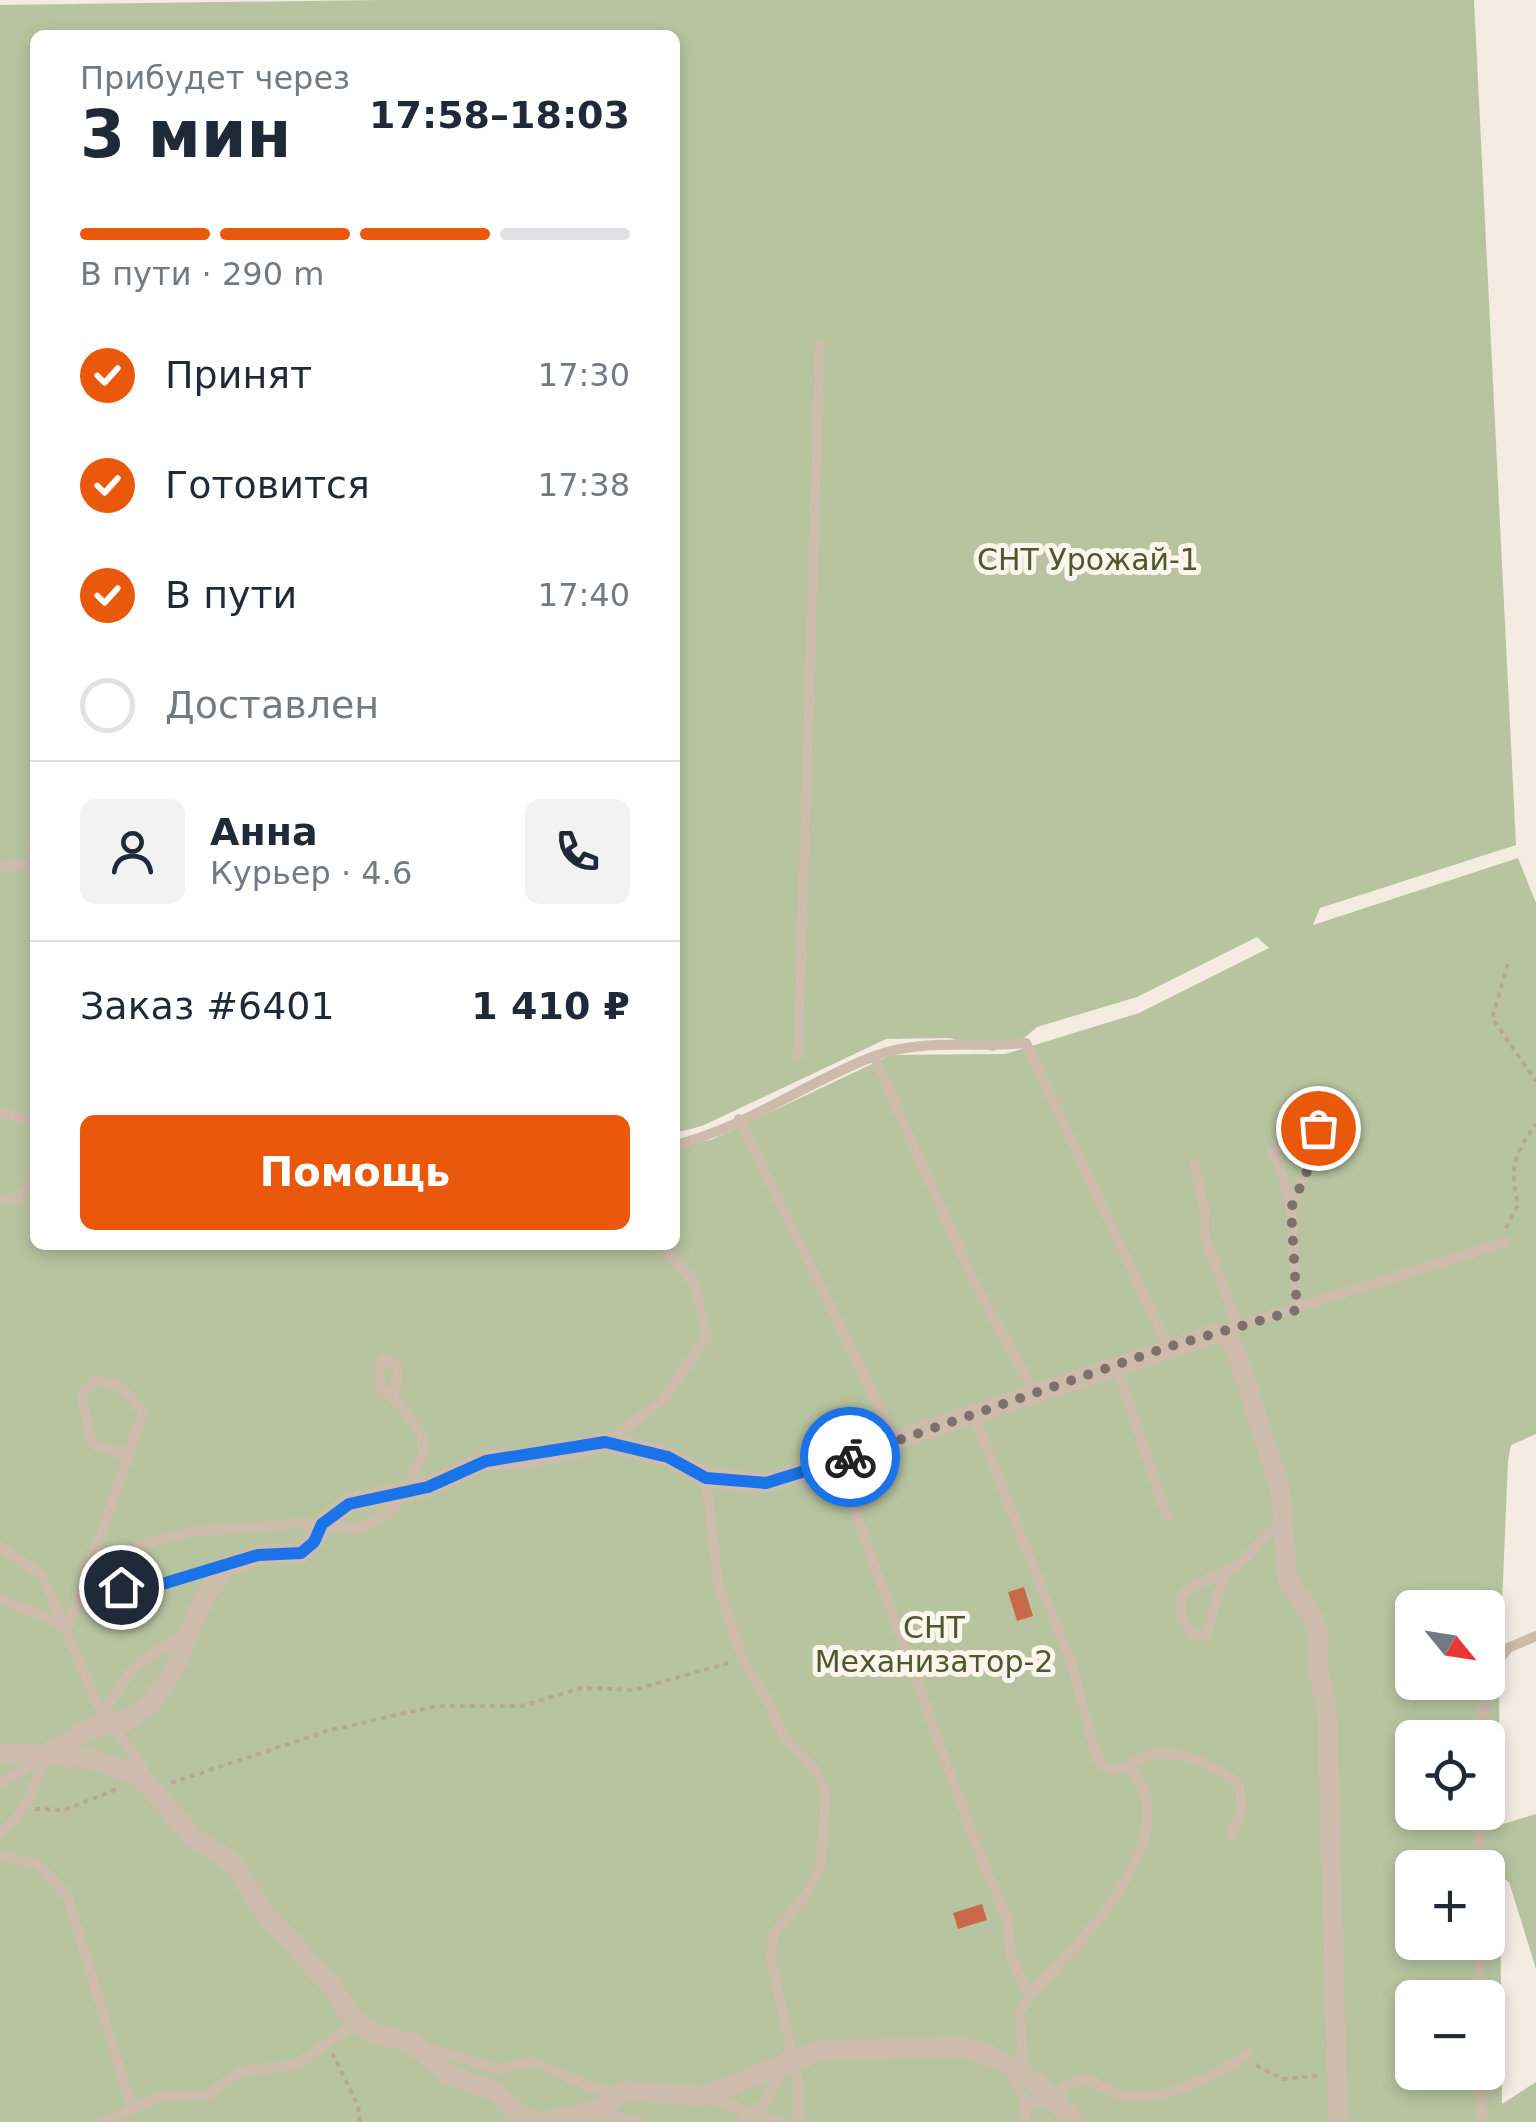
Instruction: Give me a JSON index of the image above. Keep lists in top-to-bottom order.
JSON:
{
  "parks": ["СНТ Урожай-1", "СНТ Механизатор-2"],
  "north": "bottom right",
  "page": {
    "heading": ["3 мин", "Прибудет через", "17:58–18:03"],
    "panel": [
      "Анна",
      "Курьер · 4.6",
      "Заказ #6401",
      "1 410 ₽"
    ],
    "bar": "В пути · 290 m",
    "list": [
      ["Принят", "17:30"],
      ["Готовится", "17:38"],
      ["В пути", "17:40"],
      "Доставлен"
    ],
    "buttons": "Помощь",
    "map_buttons": ["+", "−"]
  }
}
